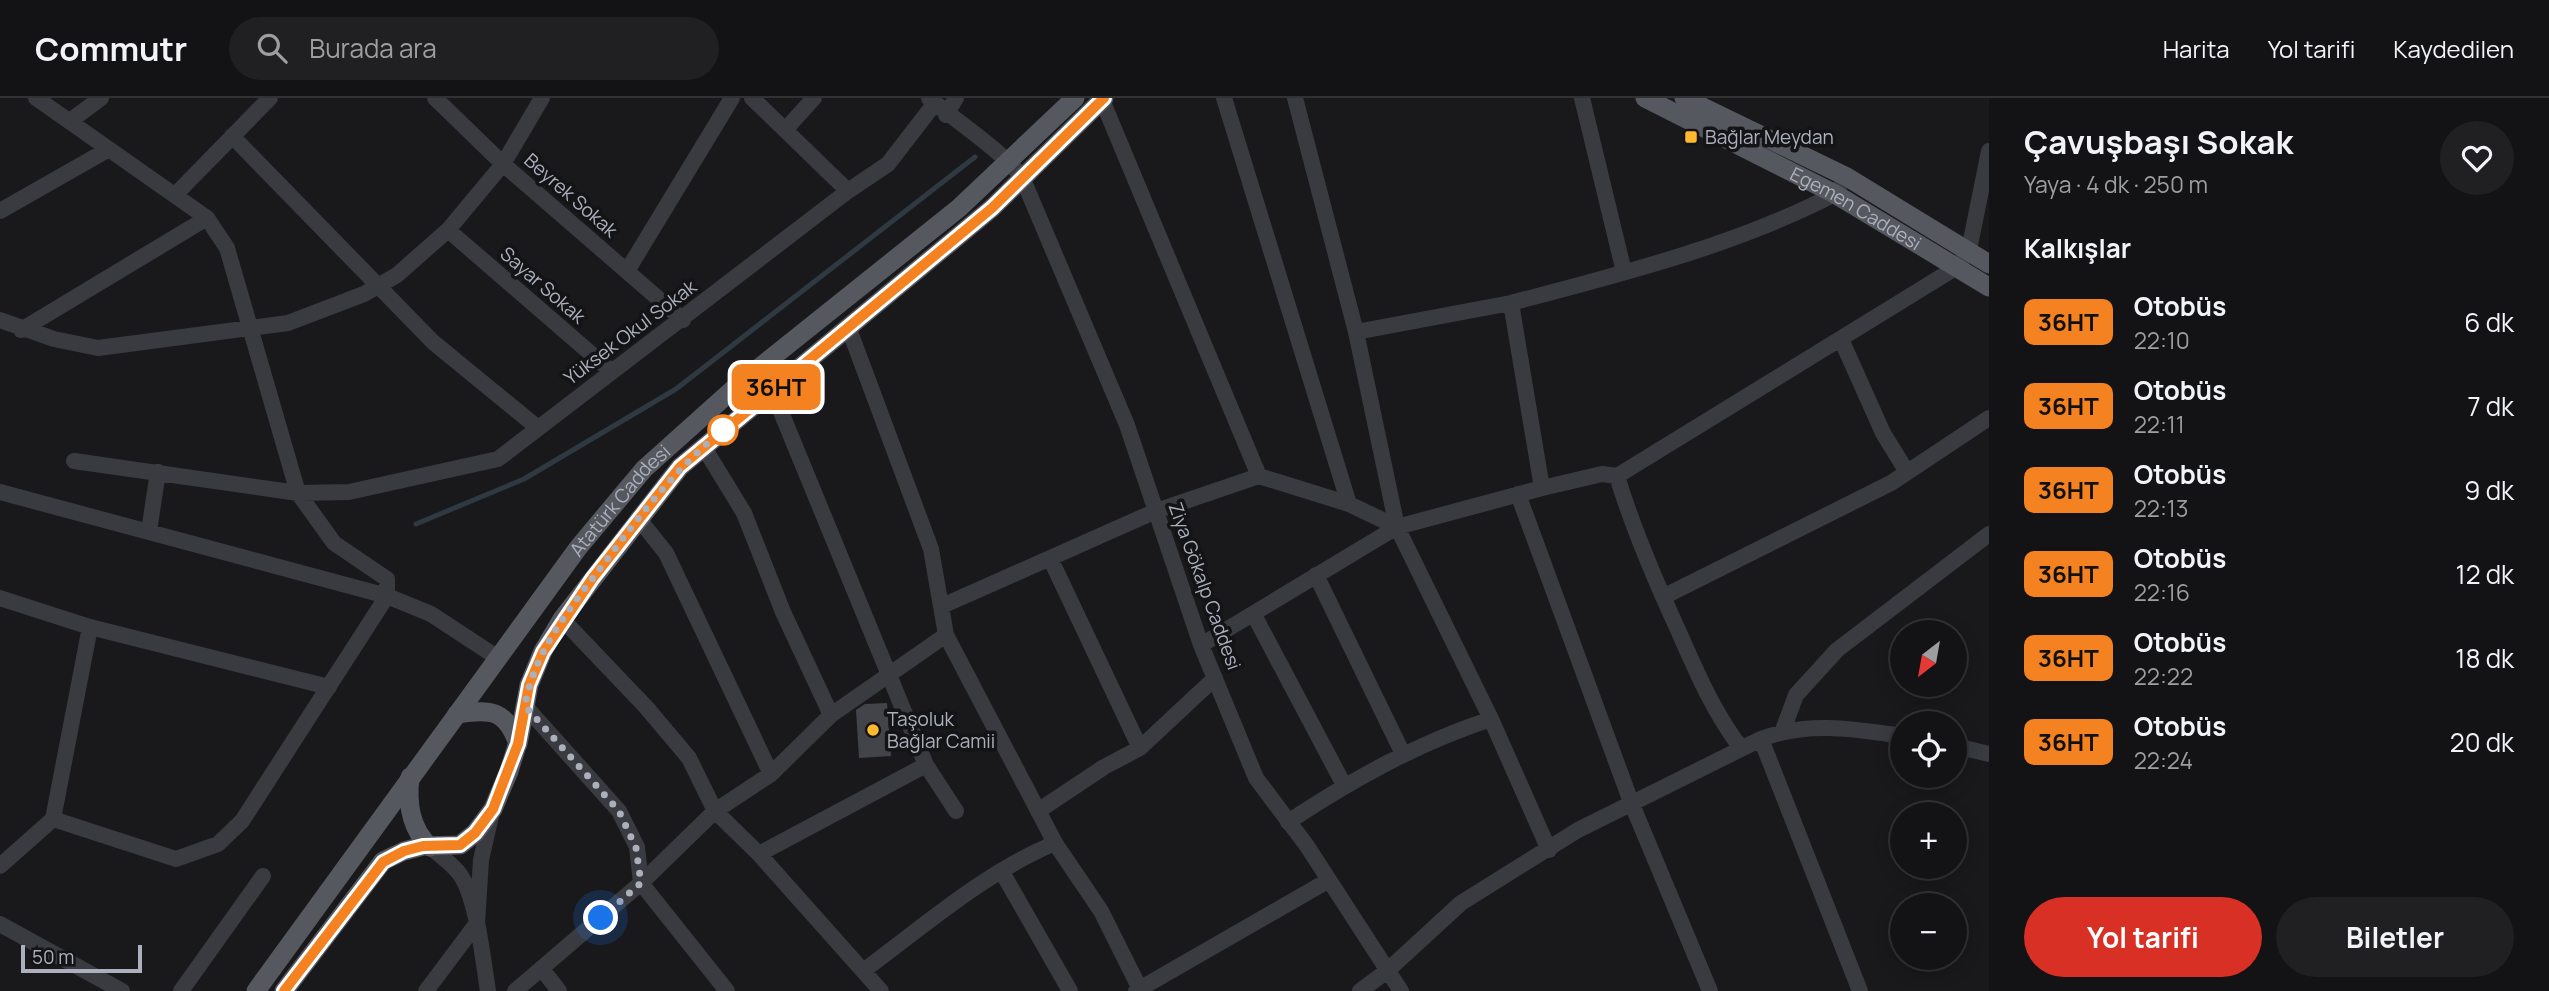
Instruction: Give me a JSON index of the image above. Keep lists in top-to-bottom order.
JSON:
{
  "streets": {
    "main road": ["Egemen Caddesi", "Atatürk Caddesi"],
    "street": [
      "Beyrek Sokak",
      "Sayar Sokak",
      "Yüksek Okul Sokak",
      "Ziya Gökalp Caddesi"
    ]
  },
  "crossings": [
    ["Beyrek Sokak", "Yüksek Okul Sokak"],
    ["Sayar Sokak", "Yüksek Okul Sokak"],
    ["Atatürk Caddesi", "Ziya Gökalp Caddesi"]
  ],
  "places": {
    "transit": ["Bağlar Meydan"],
    "other": ["Taşoluk Bağlar Camii"]
  },
  "lines": ["bus line 36HT"],
  "scale_bar": "50 m",
  "north": "bottom left",
  "page": {
    "header": "Commutr",
    "search": "Burada ara",
    "nav": ["Harita", "Yol tarifi", "Kaydedilen"],
    "on_map": "36HT",
    "heading": [
      ["Çavuşbaşı Sokak", "Yaya · 4 dk · 250 m"],
      "Kalkışlar"
    ],
    "list": [
      {
        "mark": "36HT",
        "name": "Otobüs",
        "note": "22:10",
        "value": "6 dk"
      },
      {
        "mark": "36HT",
        "name": "Otobüs",
        "note": "22:11",
        "value": "7 dk"
      },
      {
        "mark": "36HT",
        "name": "Otobüs",
        "note": "22:13",
        "value": "9 dk"
      },
      {
        "mark": "36HT",
        "name": "Otobüs",
        "note": "22:16",
        "value": "12 dk"
      },
      {
        "mark": "36HT",
        "name": "Otobüs",
        "note": "22:22",
        "value": "18 dk"
      },
      {
        "mark": "36HT",
        "name": "Otobüs",
        "note": "22:24",
        "value": "20 dk"
      }
    ],
    "map_buttons": ["+", "−"],
    "buttons": ["Yol tarifi", "Biletler"],
    "scale": "50 m"
  }
}
